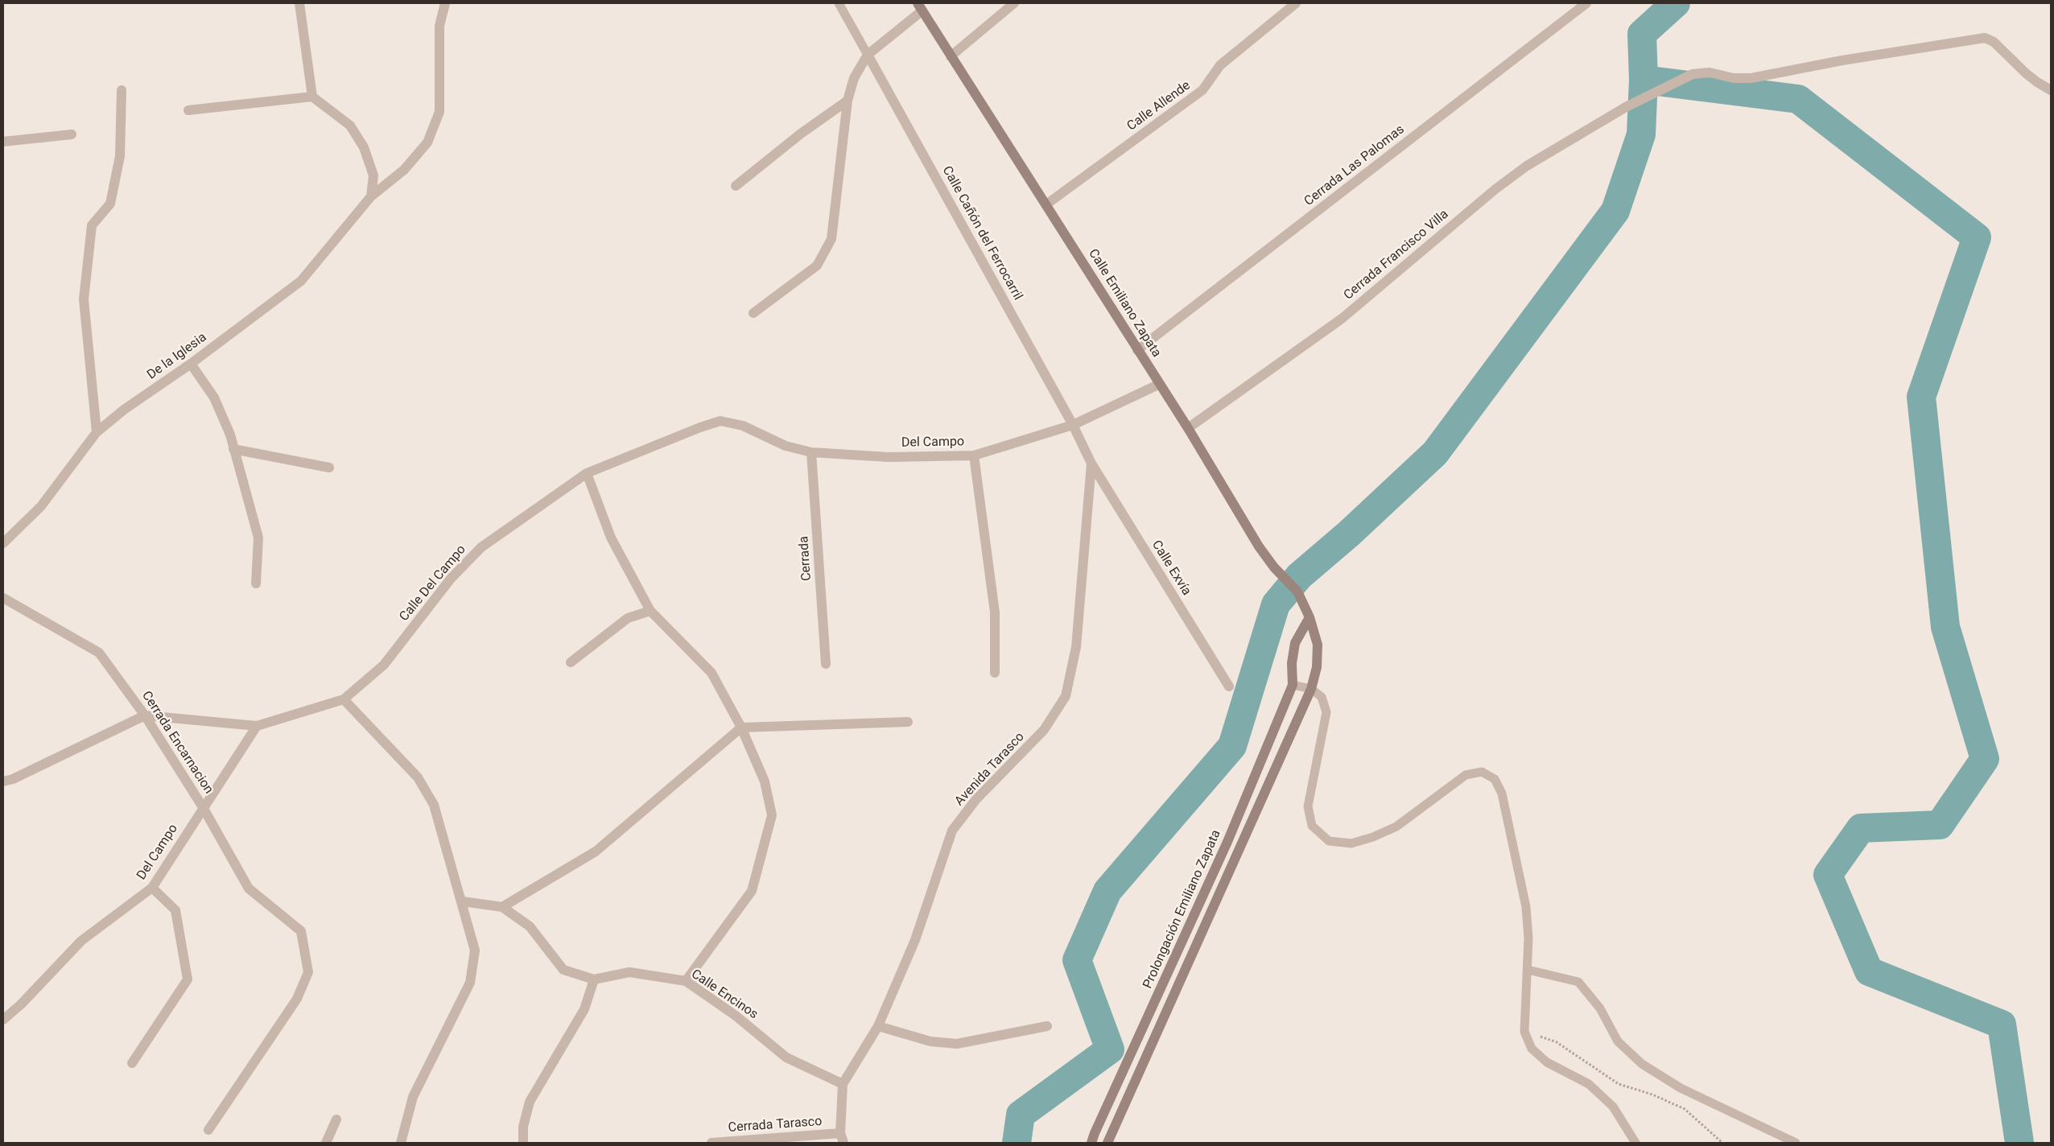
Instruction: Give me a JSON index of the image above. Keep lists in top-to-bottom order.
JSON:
{
  "streets": {
    "main road": ["Calle Emiliano Zapata", "Prolongación Emiliano Zapata"],
    "street": [
      "Calle Allende",
      "Cerrada Las Palomas",
      "Calle Cañón del Ferrocarril",
      "Cerrada Francisco Villa",
      "De la Iglesia",
      "Del Campo",
      "Cerrada",
      "Calle Exvía",
      "Calle Del Campo",
      "Cerrada Encarnacion",
      "Avenida Tarasco",
      "Calle Encinos",
      "Cerrada Tarasco"
    ]
  },
  "crossings": [
    ["Calle Allende", "Calle Emiliano Zapata"],
    ["Cerrada Las Palomas", "Calle Emiliano Zapata"],
    ["Calle Cañón del Ferrocarril", "Del Campo"],
    ["Calle Cañón del Ferrocarril", "Avenida Tarasco"],
    ["Cerrada Francisco Villa", "Calle Emiliano Zapata"],
    ["Calle Emiliano Zapata", "Del Campo"],
    ["Calle Emiliano Zapata", "Prolongación Emiliano Zapata"],
    ["Del Campo", "Cerrada"],
    ["Del Campo", "Calle Del Campo"],
    ["Del Campo", "Cerrada Encarnacion"],
    ["Del Campo", "Avenida Tarasco"],
    ["Calle Exvía", "Avenida Tarasco"],
    ["Avenida Tarasco", "Calle Encinos"],
    ["Avenida Tarasco", "Cerrada Tarasco"]
  ]
}
